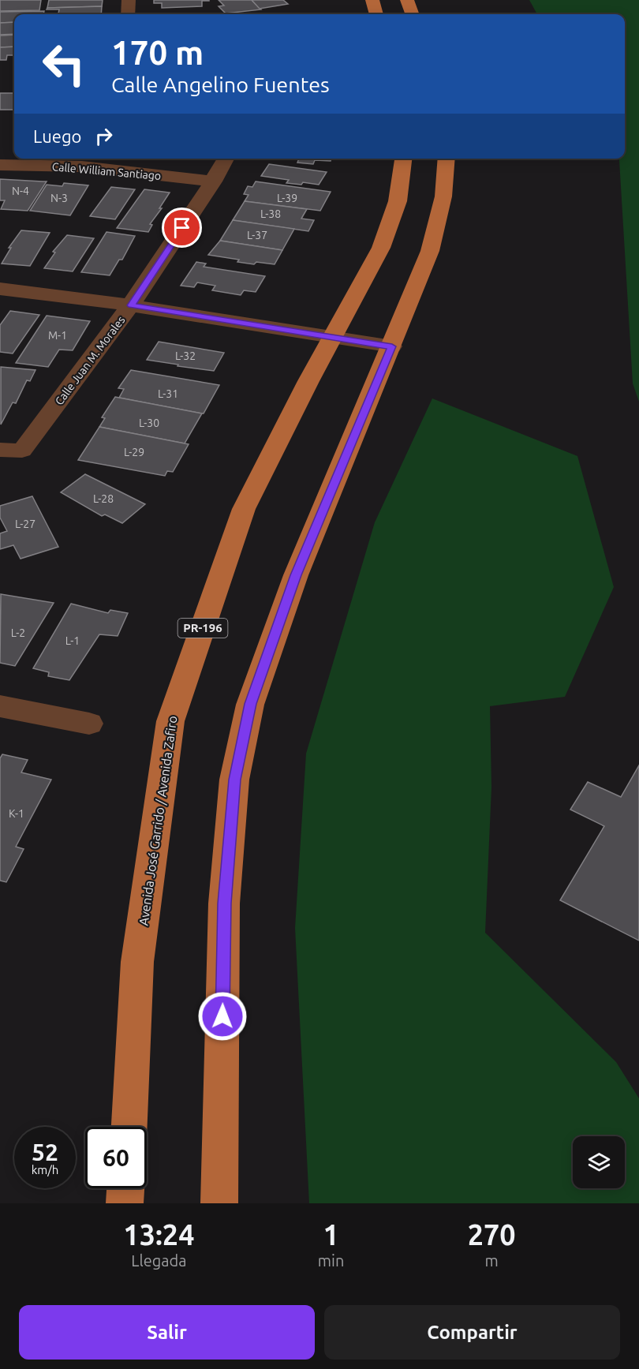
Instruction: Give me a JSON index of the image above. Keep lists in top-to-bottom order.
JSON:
{
  "streets": {
    "main road": ["PR-196", "Avenida José Garrido / Avenida Zafiro"],
    "street": ["Calle William Santiago", "Calle Juan M. Morales"]
  },
  "crossings": [
    ["Calle William Santiago", "Calle Juan M. Morales"]
  ],
  "house_numbers": [
    "N-4",
    "N-3",
    "L-39",
    "L-38",
    "L-37",
    "M-1",
    "L-32",
    "L-31",
    "L-30",
    "L-29",
    "L-28",
    "L-27",
    "L-2",
    "L-1",
    "K-1"
  ],
  "page": {
    "turn": ["170 m", "Calle Angelino Fuentes"],
    "then": "Luego",
    "speed": "52 km/h",
    "limit": "60",
    "eta": [
      "13:24",
      "Llegada",
      "1",
      "min",
      "270",
      "m"
    ],
    "buttons": ["Salir", "Compartir"]
  }
}
